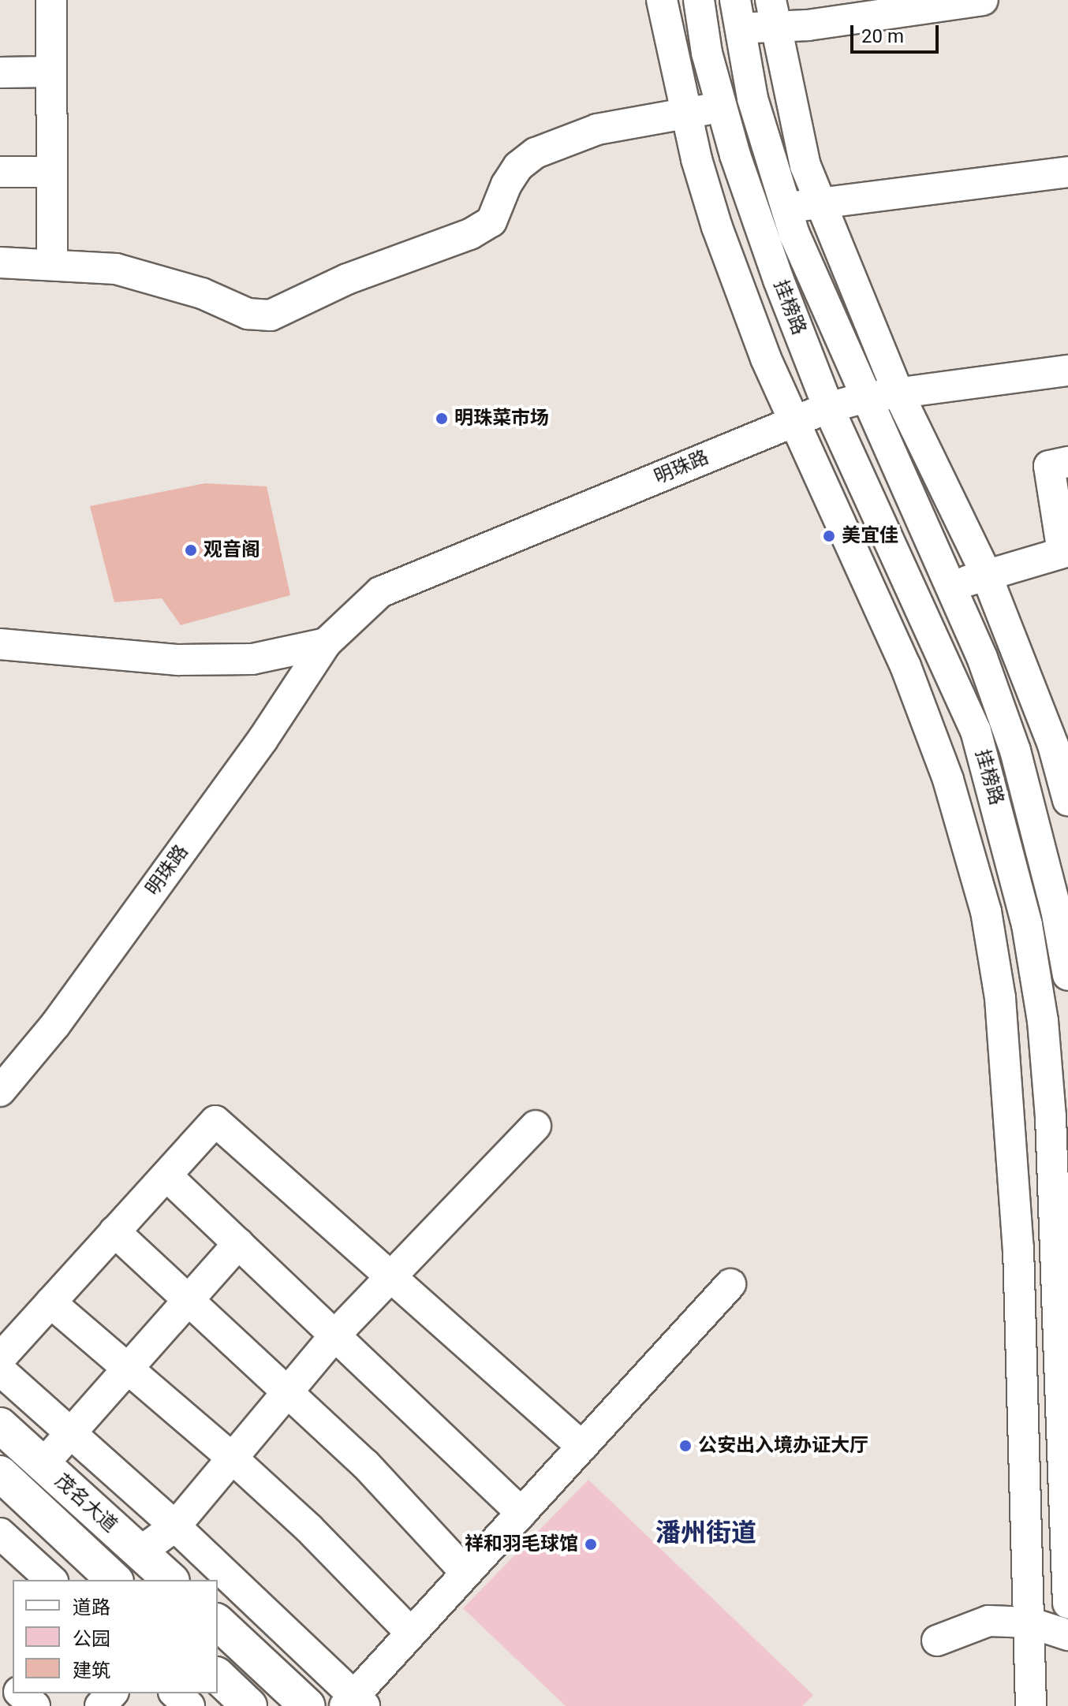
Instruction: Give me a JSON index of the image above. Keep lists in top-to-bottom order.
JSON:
{
  "streets": {
    "main road": ["茂名大道"],
    "street": ["挂榜路", "明珠路"]
  },
  "crossings": [
    ["挂榜路", "明珠路"]
  ],
  "districts": ["潘州街道"],
  "places": [
    "明珠菜市场",
    "美宜佳",
    "观音阁",
    "公安出入境办证大厅",
    "祥和羽毛球馆"
  ],
  "legend": ["道路", "公园", "建筑"],
  "scale_bar": "20 m"
}
